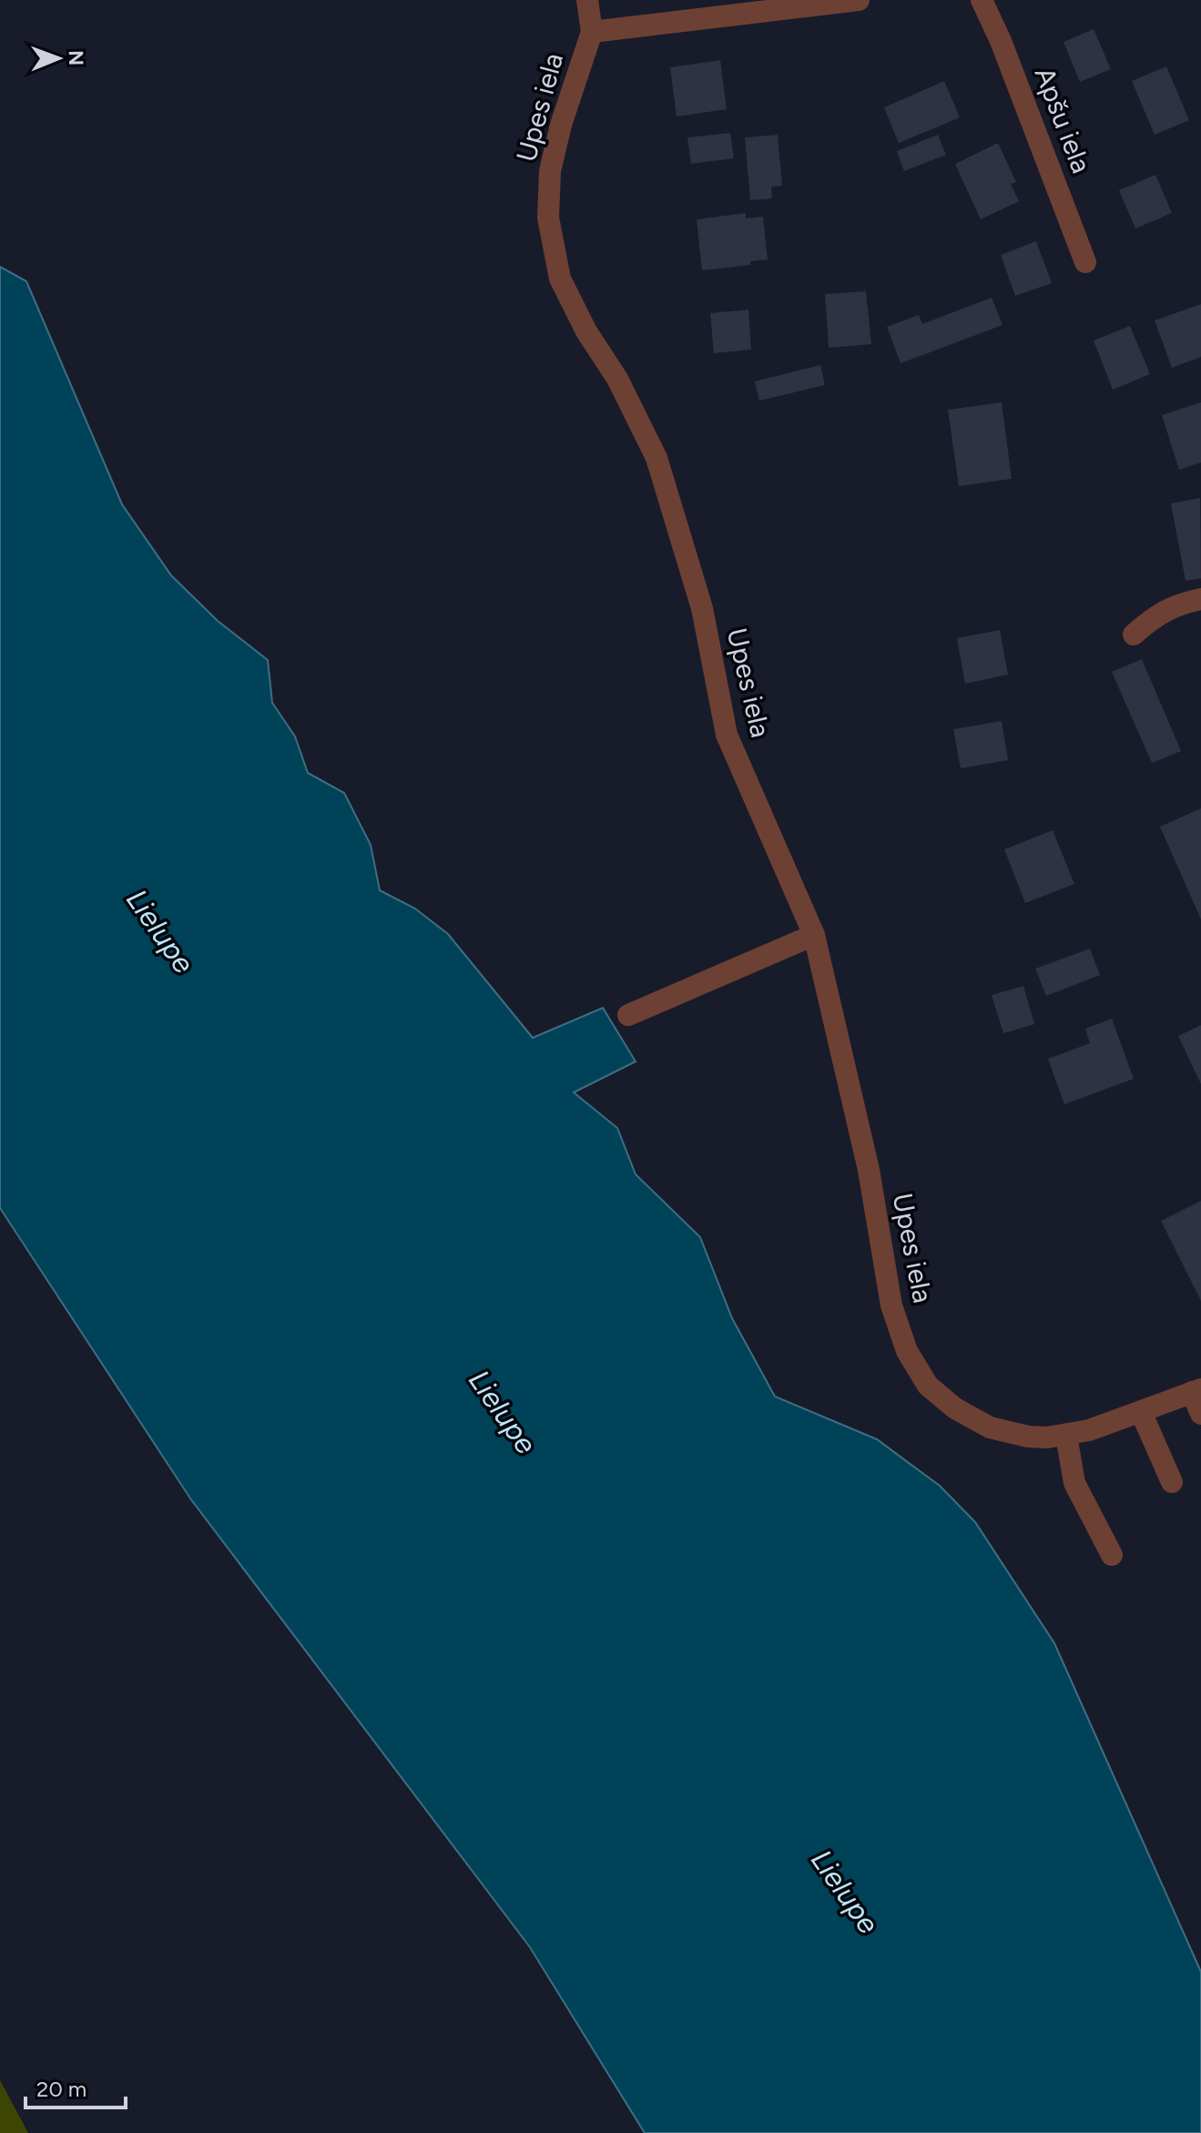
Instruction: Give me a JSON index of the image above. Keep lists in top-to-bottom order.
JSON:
{
  "streets": {
    "street": ["Upes iela", "Apšu iela"]
  },
  "water": ["Lielupe"],
  "scale_bar": "20 m",
  "north": "right"
}
